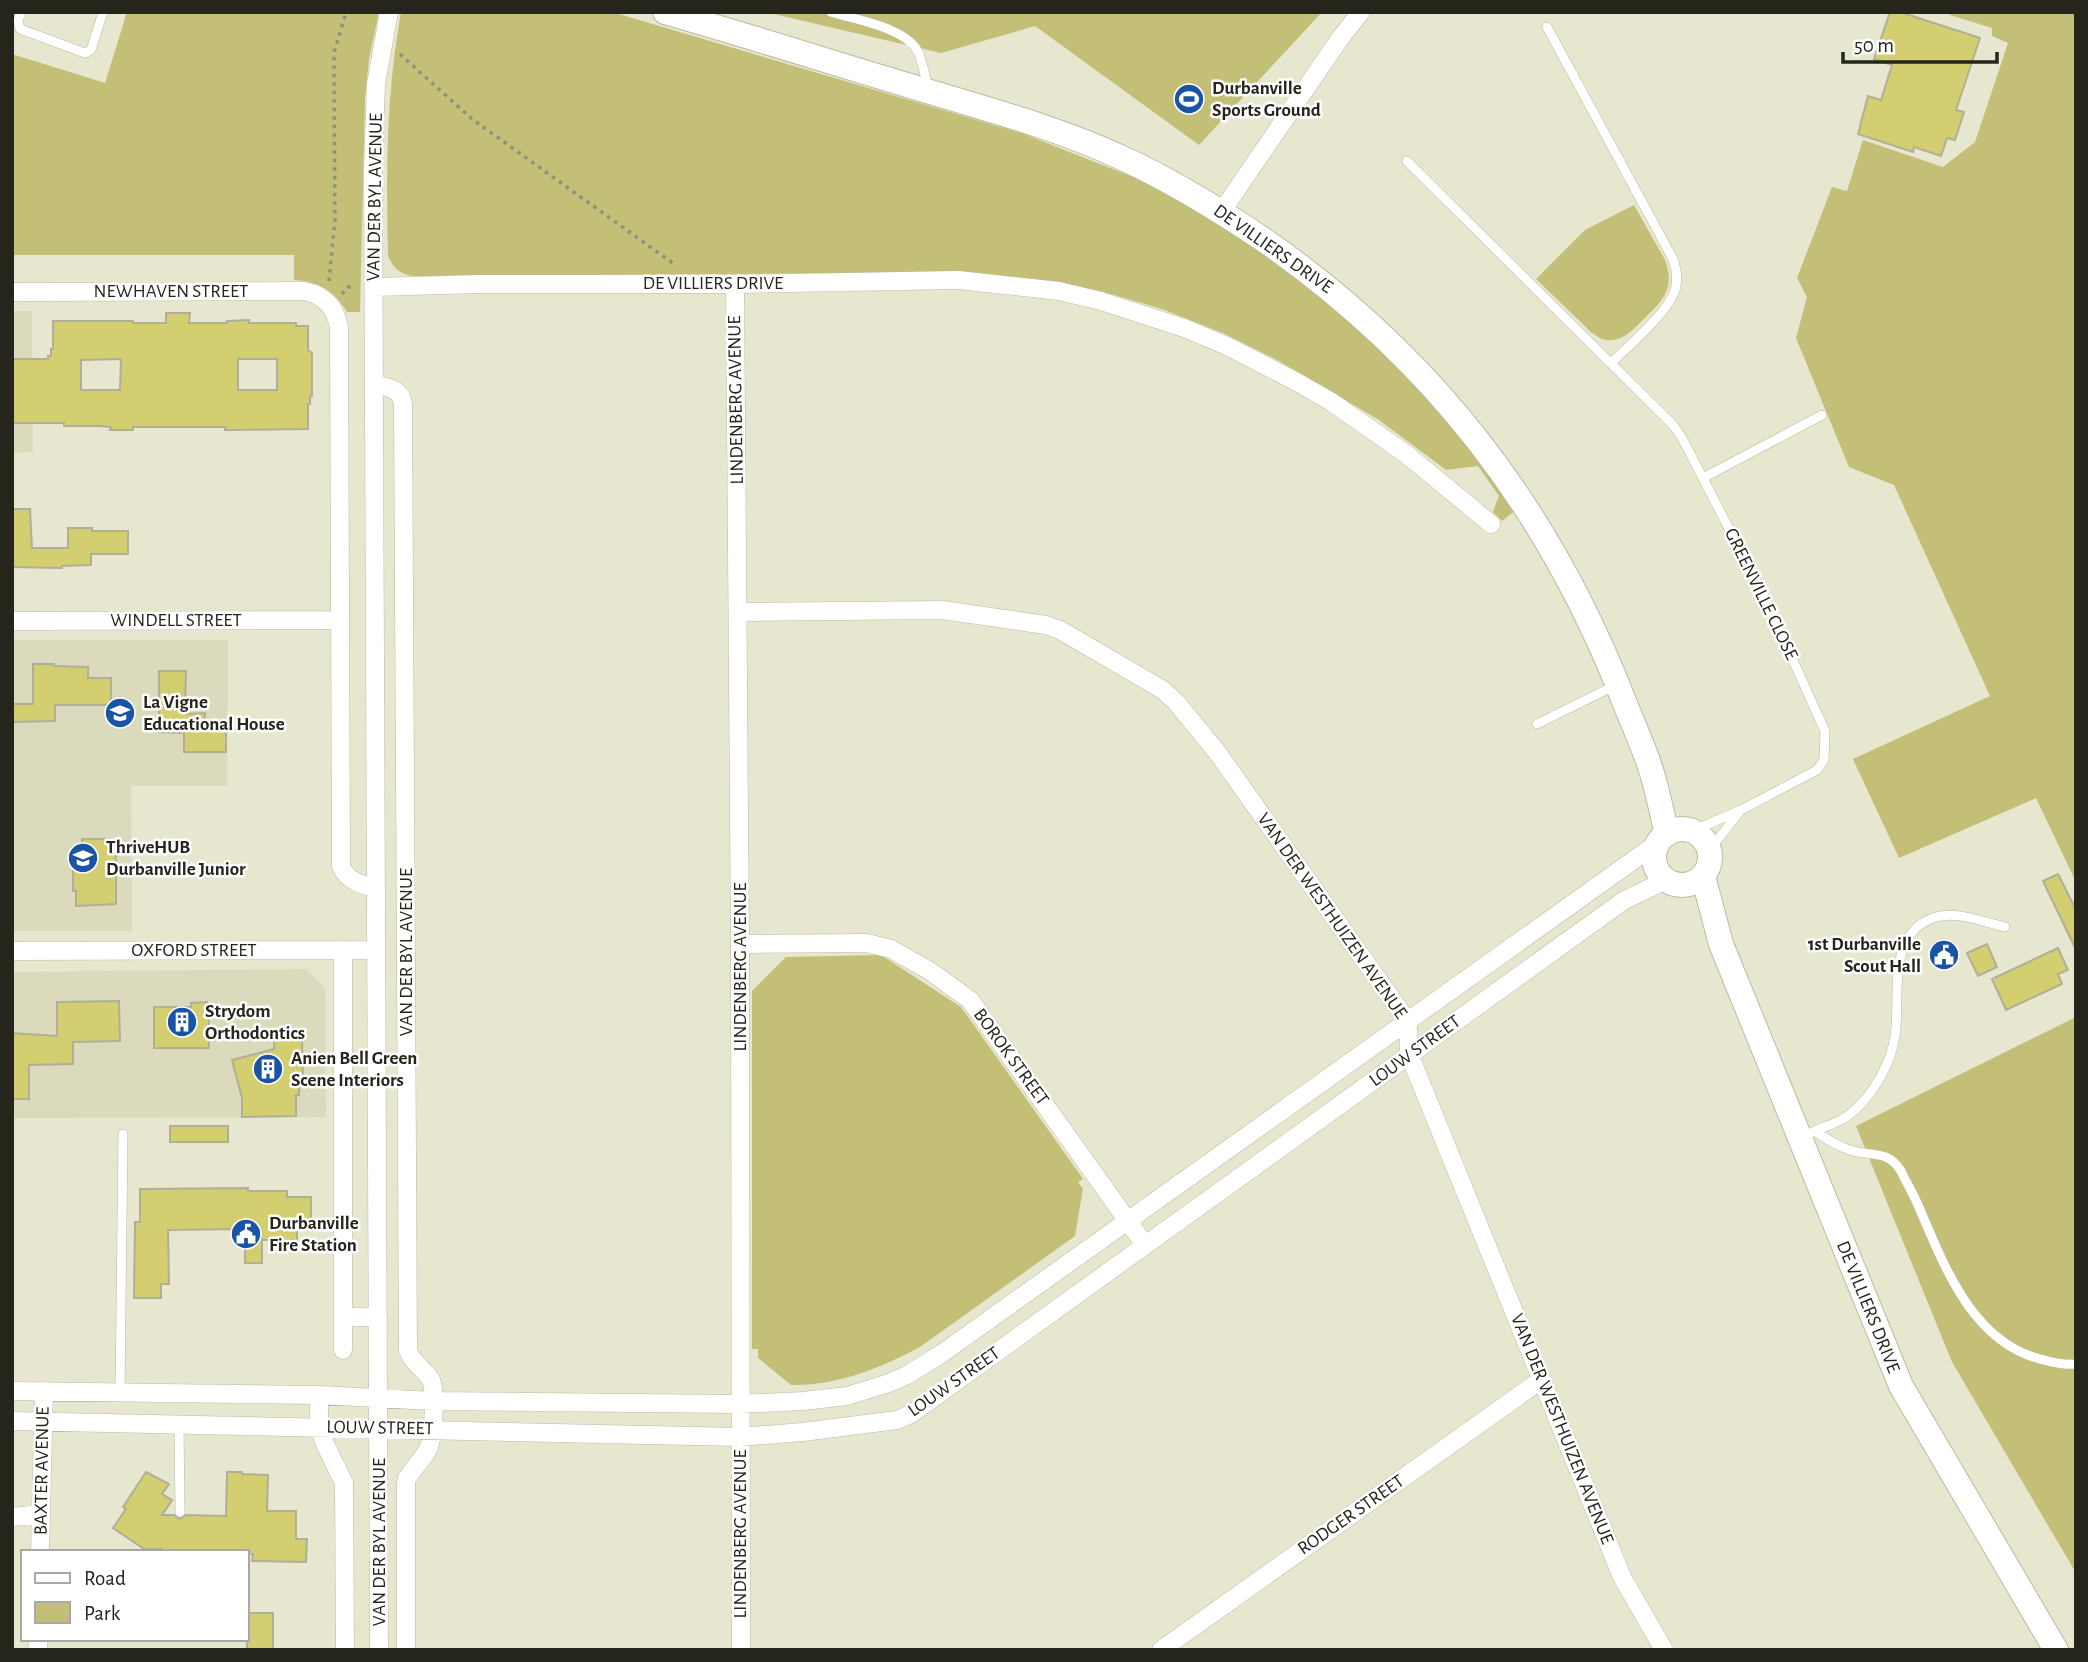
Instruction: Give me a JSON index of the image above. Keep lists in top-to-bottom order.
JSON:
{
  "streets": {
    "street": [
      "VAN DER BYL AVENUE",
      "DE VILLIERS DRIVE",
      "NEWHAVEN STREET",
      "LINDENBERG AVENUE",
      "WINDELL STREET",
      "VAN DER WESTHUIZEN AVENUE",
      "OXFORD STREET",
      "LOUW STREET",
      "BOROK STREET",
      "BAXTER AVENUE",
      "RODGER STREET"
    ],
    "lane": ["GREENVILLE CLOSE"]
  },
  "crossings": [
    ["VAN DER BYL AVENUE", "DE VILLIERS DRIVE"],
    ["VAN DER BYL AVENUE", "NEWHAVEN STREET"],
    ["VAN DER BYL AVENUE", "WINDELL STREET"],
    ["VAN DER BYL AVENUE", "OXFORD STREET"],
    ["VAN DER BYL AVENUE", "LOUW STREET"],
    ["DE VILLIERS DRIVE", "LINDENBERG AVENUE"],
    ["DE VILLIERS DRIVE", "GREENVILLE CLOSE"],
    ["DE VILLIERS DRIVE", "LOUW STREET"],
    ["LINDENBERG AVENUE", "VAN DER WESTHUIZEN AVENUE"],
    ["LINDENBERG AVENUE", "LOUW STREET"],
    ["LINDENBERG AVENUE", "BOROK STREET"],
    ["GREENVILLE CLOSE", "LOUW STREET"],
    ["VAN DER WESTHUIZEN AVENUE", "LOUW STREET"],
    ["VAN DER WESTHUIZEN AVENUE", "RODGER STREET"],
    ["LOUW STREET", "BOROK STREET"],
    ["LOUW STREET", "BAXTER AVENUE"]
  ],
  "places": {
    "sports": ["Durbanville Sports Ground"],
    "school or university": ["La Vigne Educational House", "ThriveHUB Durbanville Junior"],
    "public building": ["1st Durbanville Scout Hall", "Durbanville Fire Station"],
    "building": ["Strydom Orthodontics", "Anien Bell Green Scene Interiors"]
  },
  "legend": ["Road", "Park"],
  "scale_bar": "50 m"
}
